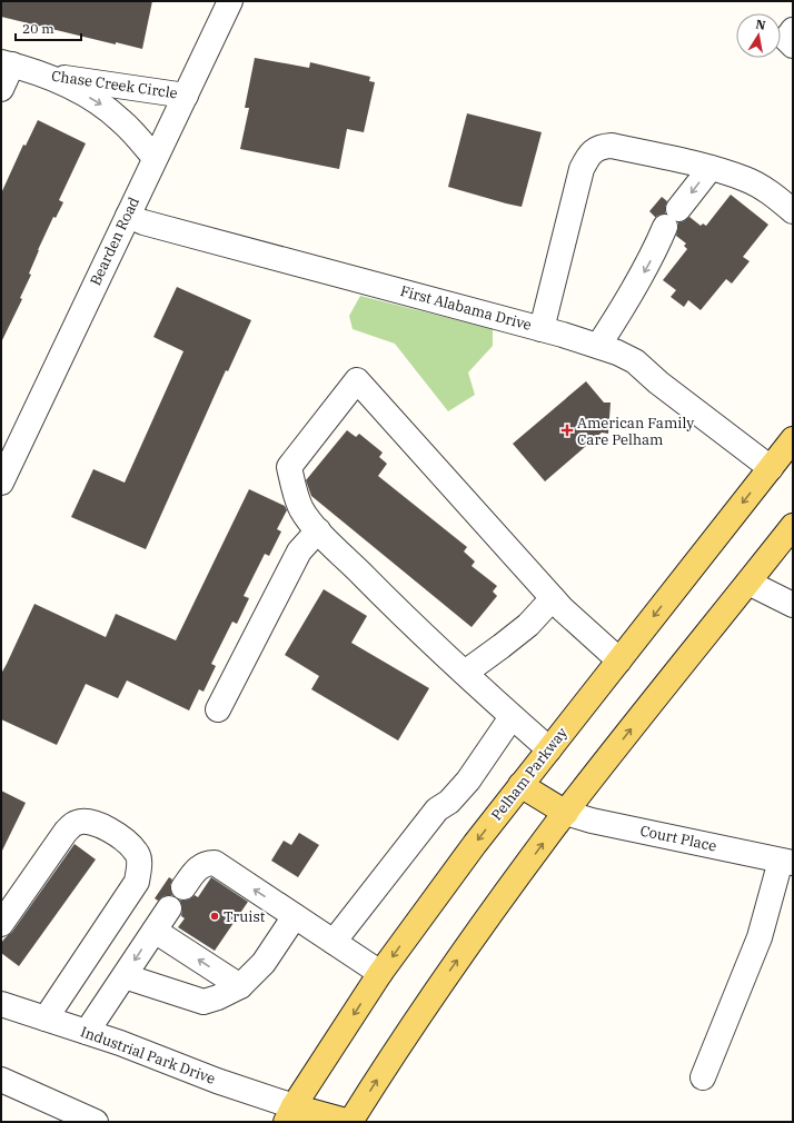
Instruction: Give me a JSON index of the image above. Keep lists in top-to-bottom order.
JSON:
{
  "streets": {
    "main road": ["Pelham Parkway"],
    "street": [
      "Chase Creek Circle",
      "Bearden Road",
      "First Alabama Drive",
      "Court Place",
      "Industrial Park Drive"
    ]
  },
  "crossings": [
    ["Chase Creek Circle", "Bearden Road"],
    ["Bearden Road", "First Alabama Drive"],
    ["First Alabama Drive", "Pelham Parkway"],
    ["Pelham Parkway", "Industrial Park Drive"]
  ],
  "one_way": ["Chase Creek Circle"],
  "places": {
    "health": ["American Family Care Pelham"],
    "other": ["Truist"]
  },
  "scale_bar": "20 m",
  "north": "top"
}
